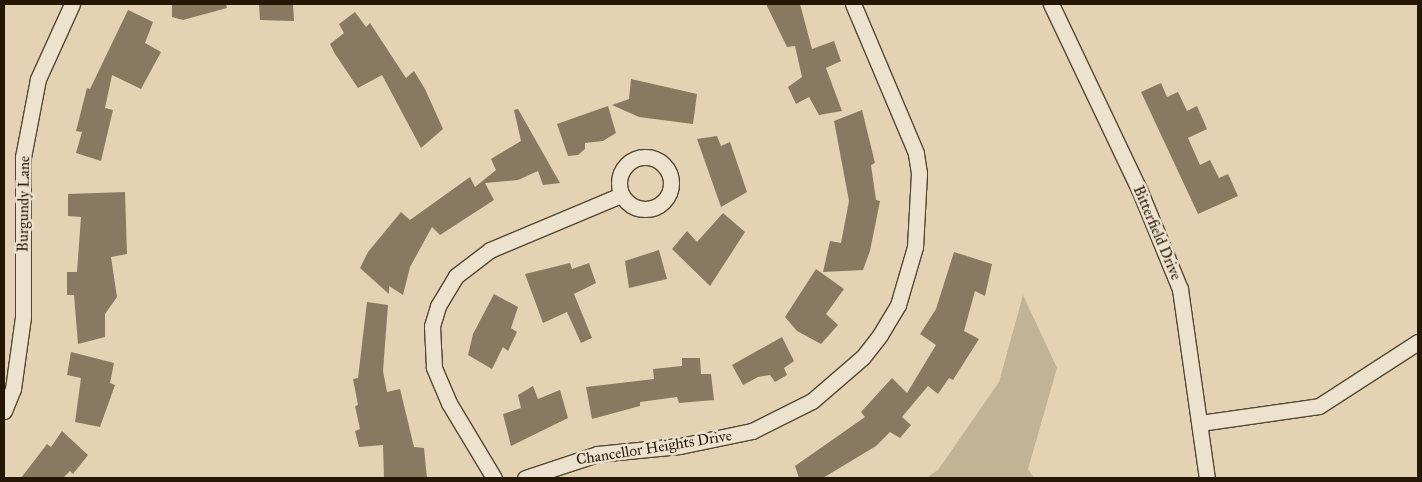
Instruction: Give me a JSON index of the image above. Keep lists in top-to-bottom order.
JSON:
{
  "streets": {
    "street": ["Burgundy Lane", "Bitterfield Drive", "Chancellor Heights Drive"]
  }
}
